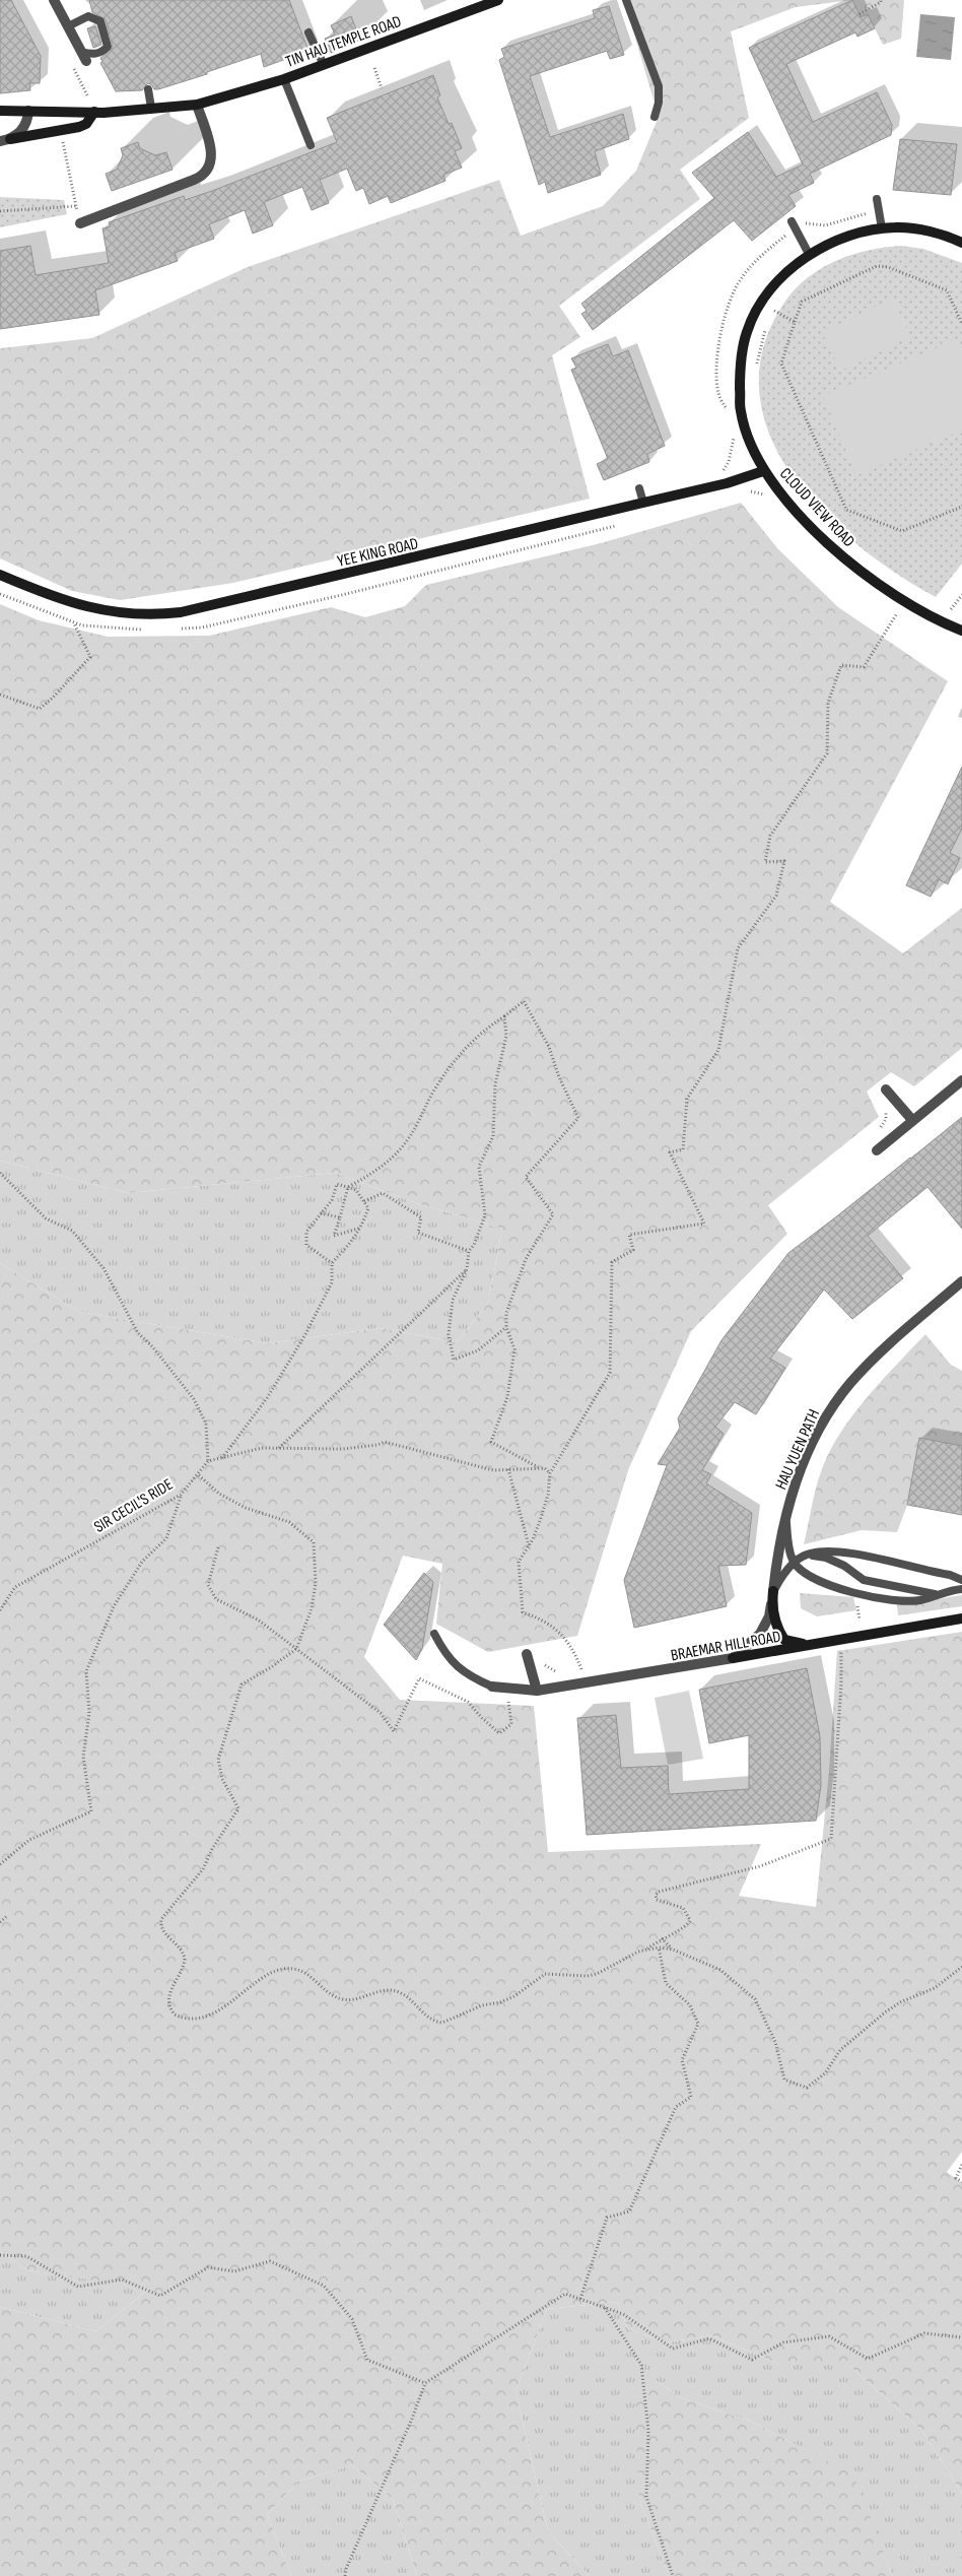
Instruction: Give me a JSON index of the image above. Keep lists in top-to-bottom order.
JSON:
{
  "streets": {
    "street": [
      "TIN HAU TEMPLE ROAD",
      "CLOUD VIEW ROAD",
      "YEE KING ROAD",
      "HAU YUEN PATH",
      "BRAEMAR HILL ROAD"
    ],
    "path": ["SIR CECIL'S RIDE"]
  },
  "crossings": [
    ["CLOUD VIEW ROAD", "YEE KING ROAD"]
  ]
}
